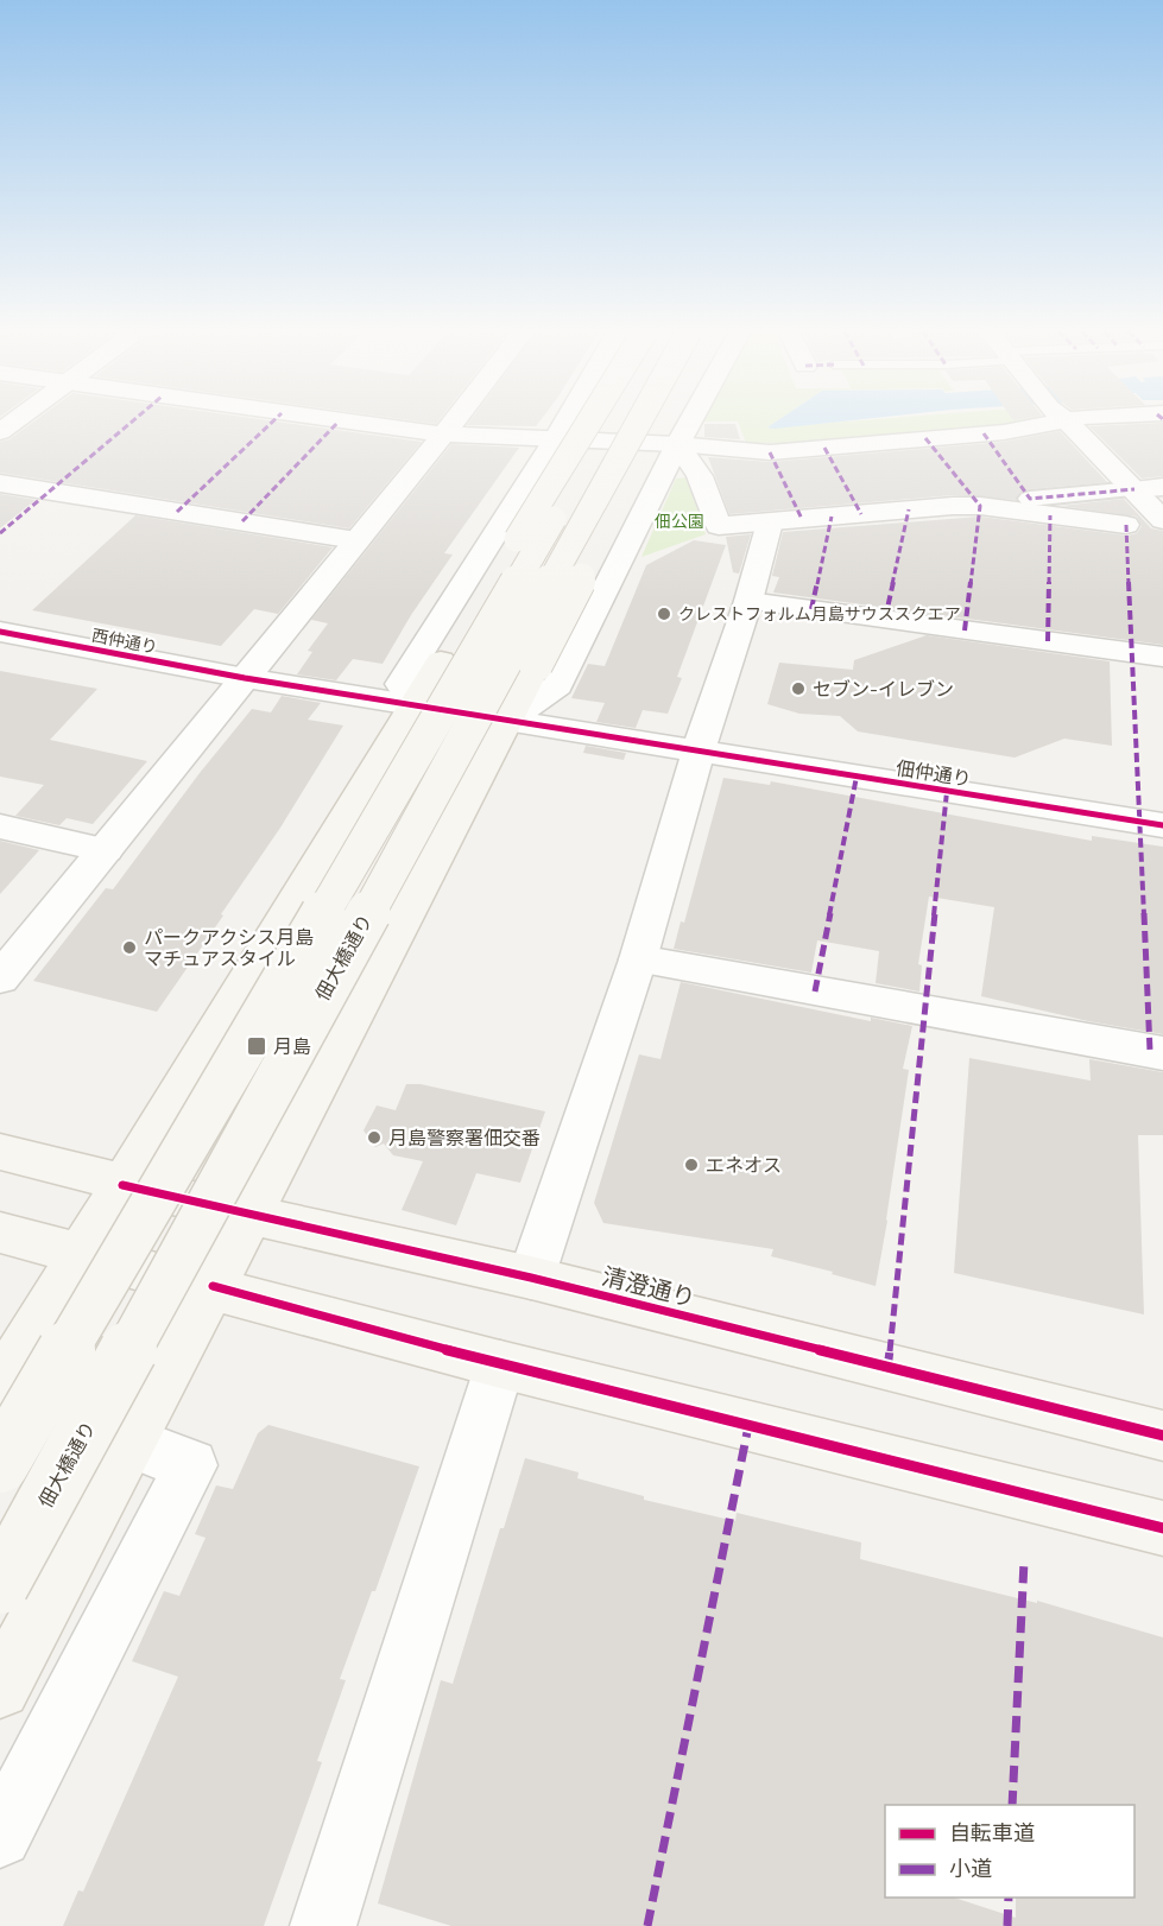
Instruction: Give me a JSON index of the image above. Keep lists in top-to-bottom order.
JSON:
{
  "streets": {
    "main road": ["佃大橋通り", "清澄通り"],
    "street": ["西仲通り", "佃仲通り"]
  },
  "crossings": [
    ["西仲通り", "佃仲通り"]
  ],
  "parks": ["佃公園"],
  "places": {
    "other": [
      "クレストフォルム月島サウススクエア",
      "セブン-イレブン",
      "パークアクシス月島 マチュアスタイル",
      "月島警察署佃交番",
      "エネオス"
    ],
    "transit": ["月島"]
  },
  "legend": ["自転車道", "小道"]
}
